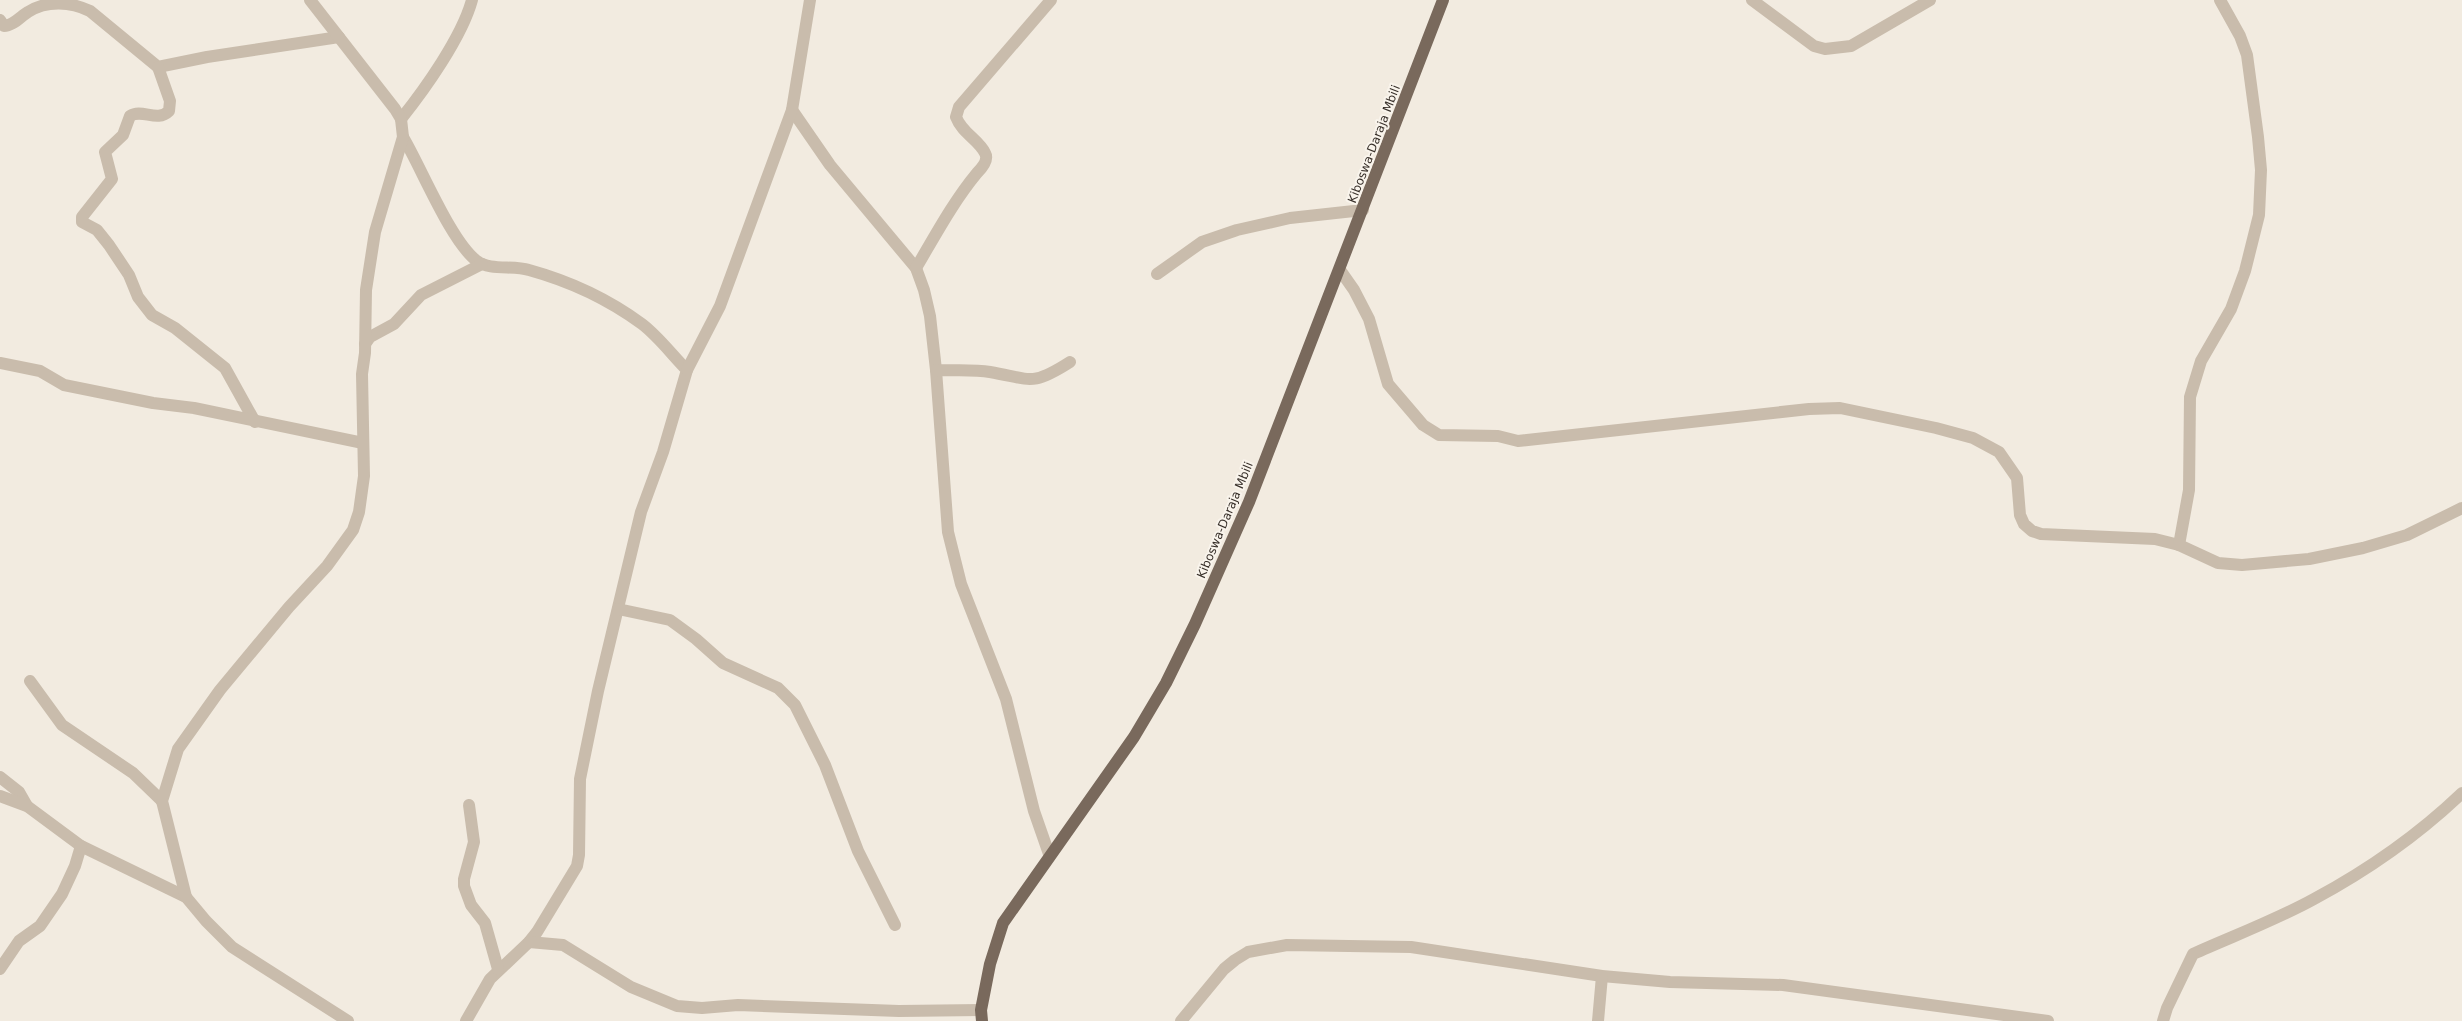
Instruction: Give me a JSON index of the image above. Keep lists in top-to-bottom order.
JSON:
{
  "streets": {
    "main road": ["Kiboswa-Daraja Mbili"]
  }
}
